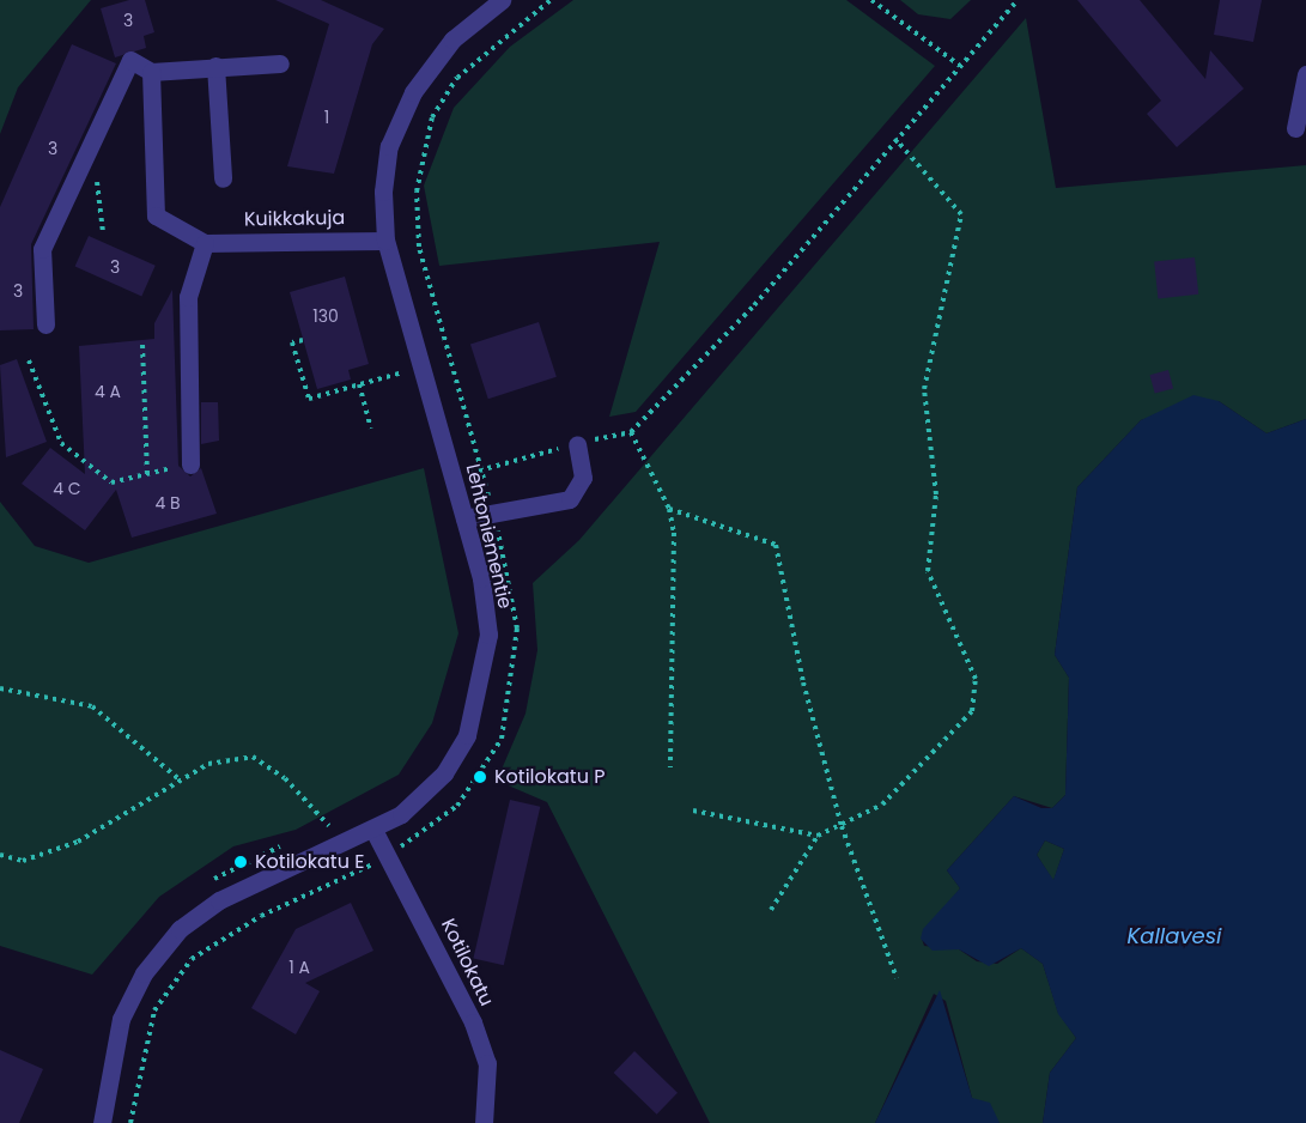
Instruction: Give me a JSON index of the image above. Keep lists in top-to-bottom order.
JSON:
{
  "streets": {
    "street": ["Kuikkakuja", "Lehtoniementie", "Kotilokatu"]
  },
  "crossings": [
    ["Kuikkakuja", "Lehtoniementie"],
    ["Lehtoniementie", "Kotilokatu"]
  ],
  "water": ["Kallavesi"],
  "places": ["Kotilokatu P", "Kotilokatu E"],
  "house_numbers": [
    "3",
    "1",
    "3",
    "3",
    "3",
    "130",
    "4 A",
    "4 C",
    "4 B",
    "1 A"
  ]
}
